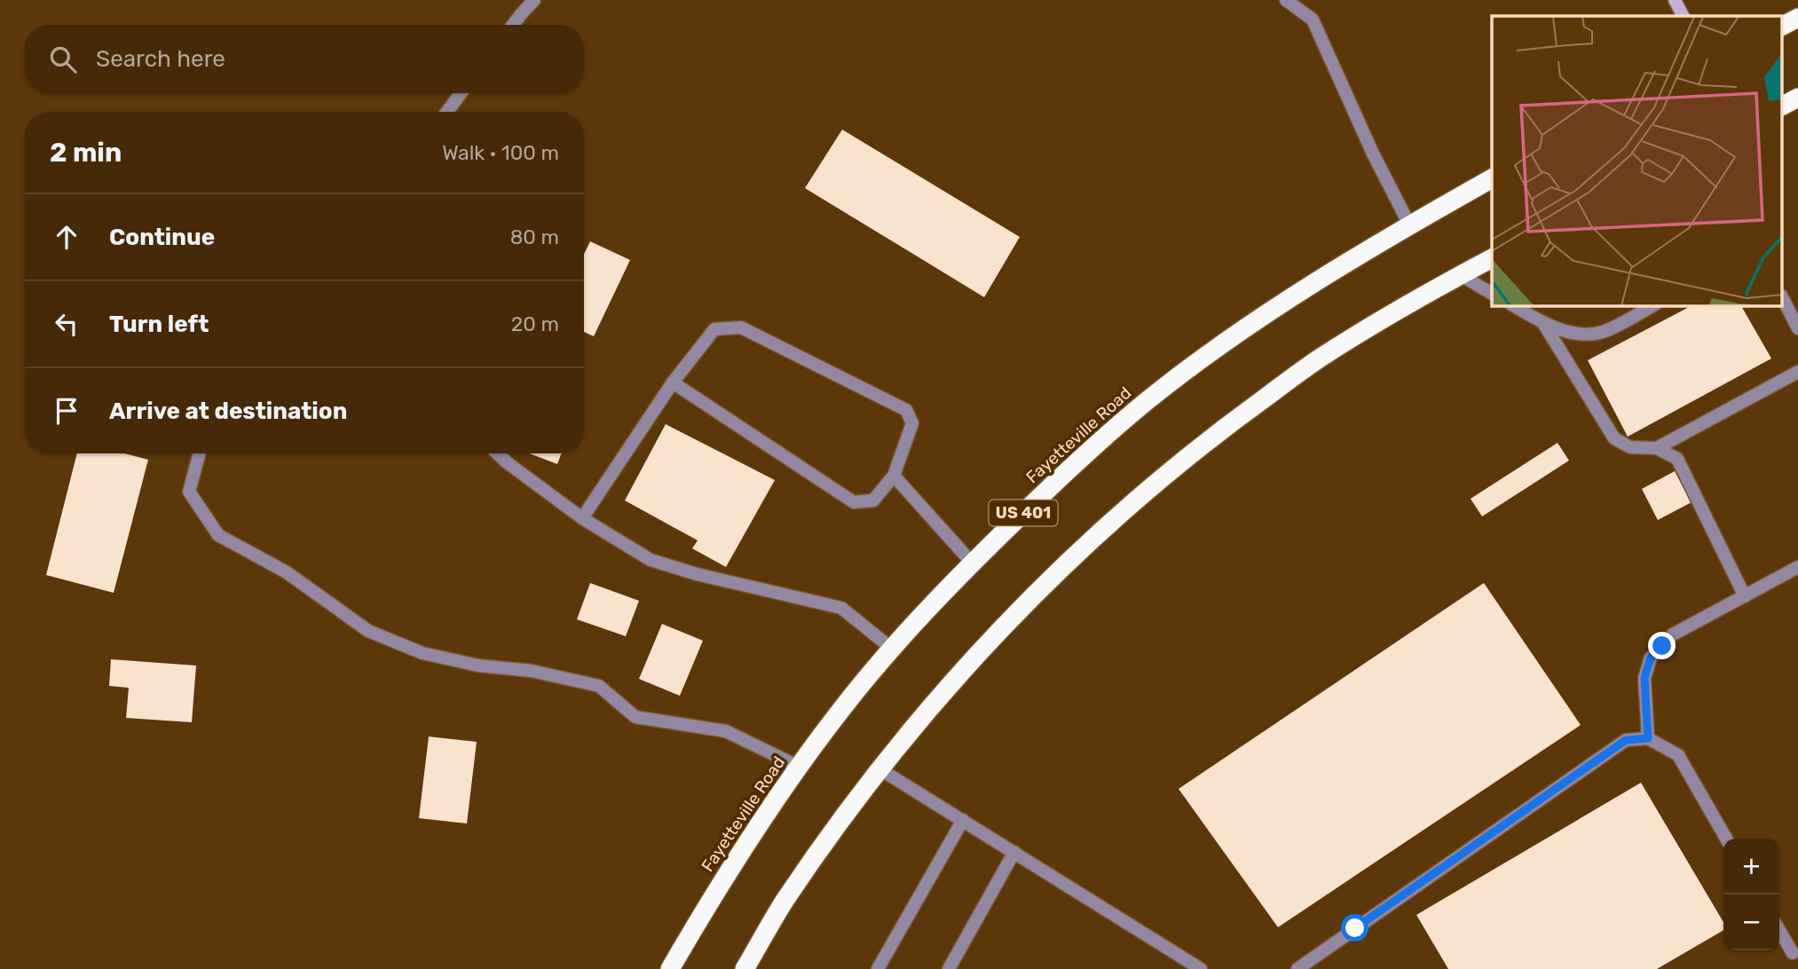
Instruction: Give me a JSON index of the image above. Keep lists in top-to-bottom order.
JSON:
{
  "streets": {
    "highway": ["Fayetteville Road", "US 401"]
  },
  "page": {
    "search": "Search here",
    "heading": ["2 min", "Walk · 100 m"],
    "list": [
      ["Continue", "80 m"],
      ["Turn left", "20 m"],
      "Arrive at destination"
    ],
    "map_buttons": ["+", "−"]
  }
}
